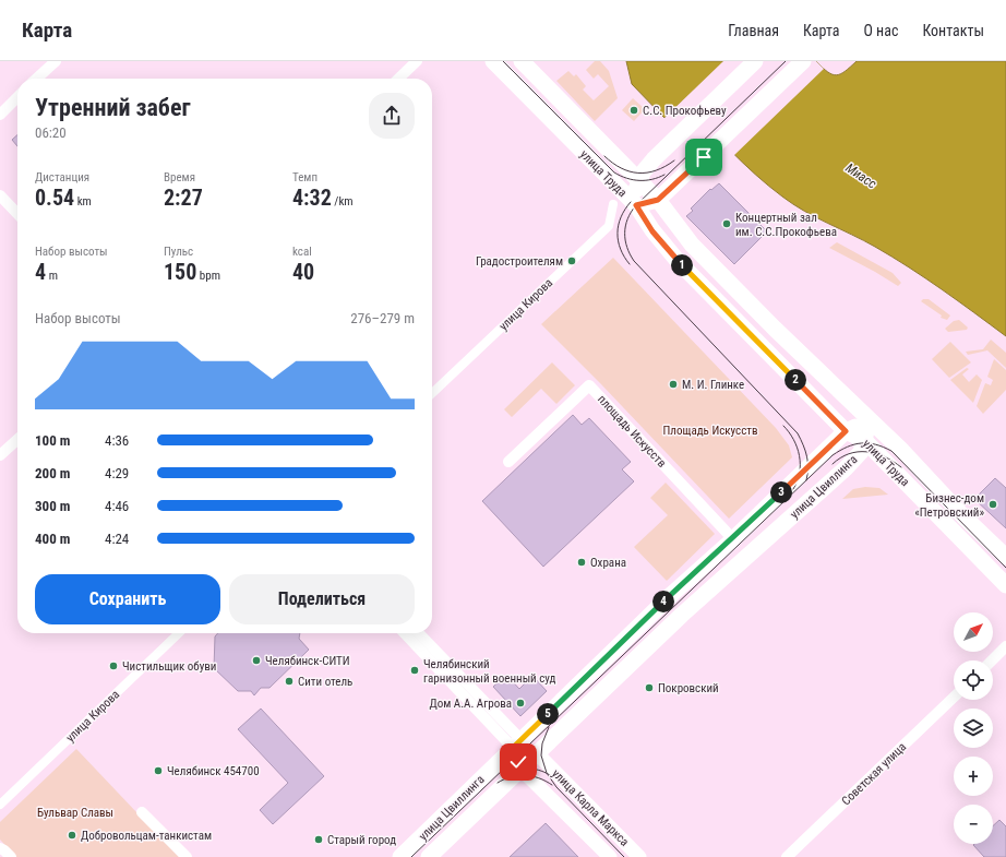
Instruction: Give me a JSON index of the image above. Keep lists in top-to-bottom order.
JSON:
{
  "streets": {
    "main road": ["улица Труда", "улица Цвиллинга", "улица Карла Маркса"],
    "street": ["улица Кирова", "площадь Искусств", "Советская улица"]
  },
  "crossings": [
    ["улица Труда", "улица Цвиллинга"],
    ["площадь Искусств", "улица Цвиллинга"],
    ["улица Цвиллинга", "улица Карла Маркса"]
  ],
  "water": ["Миасс"],
  "parks": ["Площадь Искусств", "Бульвар Славы"],
  "places": [
    "С.С. Прокофьеву",
    "Концертный зал им. С.С.Прокофьева",
    "Градостроителям",
    "М. И. Глинке",
    "Бизнес-дом «Петровский»",
    "Охрана",
    "Челябинск-СИТИ",
    "Чистильщик обуви",
    "Челябинский гарнизонный военный суд",
    "Сити отель",
    "Покровский",
    "Дом А.А. Агрова",
    "Челябинск 454700",
    "Добровольцам-танкистам",
    "Старый город"
  ],
  "north": "top right",
  "page": {
    "header": "Карта",
    "nav": [
      "Главная",
      "Карта",
      "О нас",
      "Контакты"
    ],
    "heading": ["Утренний забег", "06:20"],
    "stats": [
      ["Дистанция", "0.54 km"],
      ["Время", "2:27"],
      ["Темп", "4:32 /km"],
      ["Набор высоты", "4 m"],
      ["Пульс", "150 bpm"],
      ["kcal", "40"]
    ],
    "pins": [
      "1",
      "2",
      "3",
      "4",
      "5"
    ],
    "chart": ["Набор высоты", "276–279 m"],
    "list": [
      {
        "name": "100 m",
        "note": "4:36"
      },
      {
        "name": "200 m",
        "note": "4:29"
      },
      {
        "name": "300 m",
        "note": "4:46"
      },
      {
        "name": "400 m",
        "note": "4:24"
      }
    ],
    "buttons": ["Сохранить", "Поделиться"],
    "map_buttons": ["+", "−"]
  }
}
